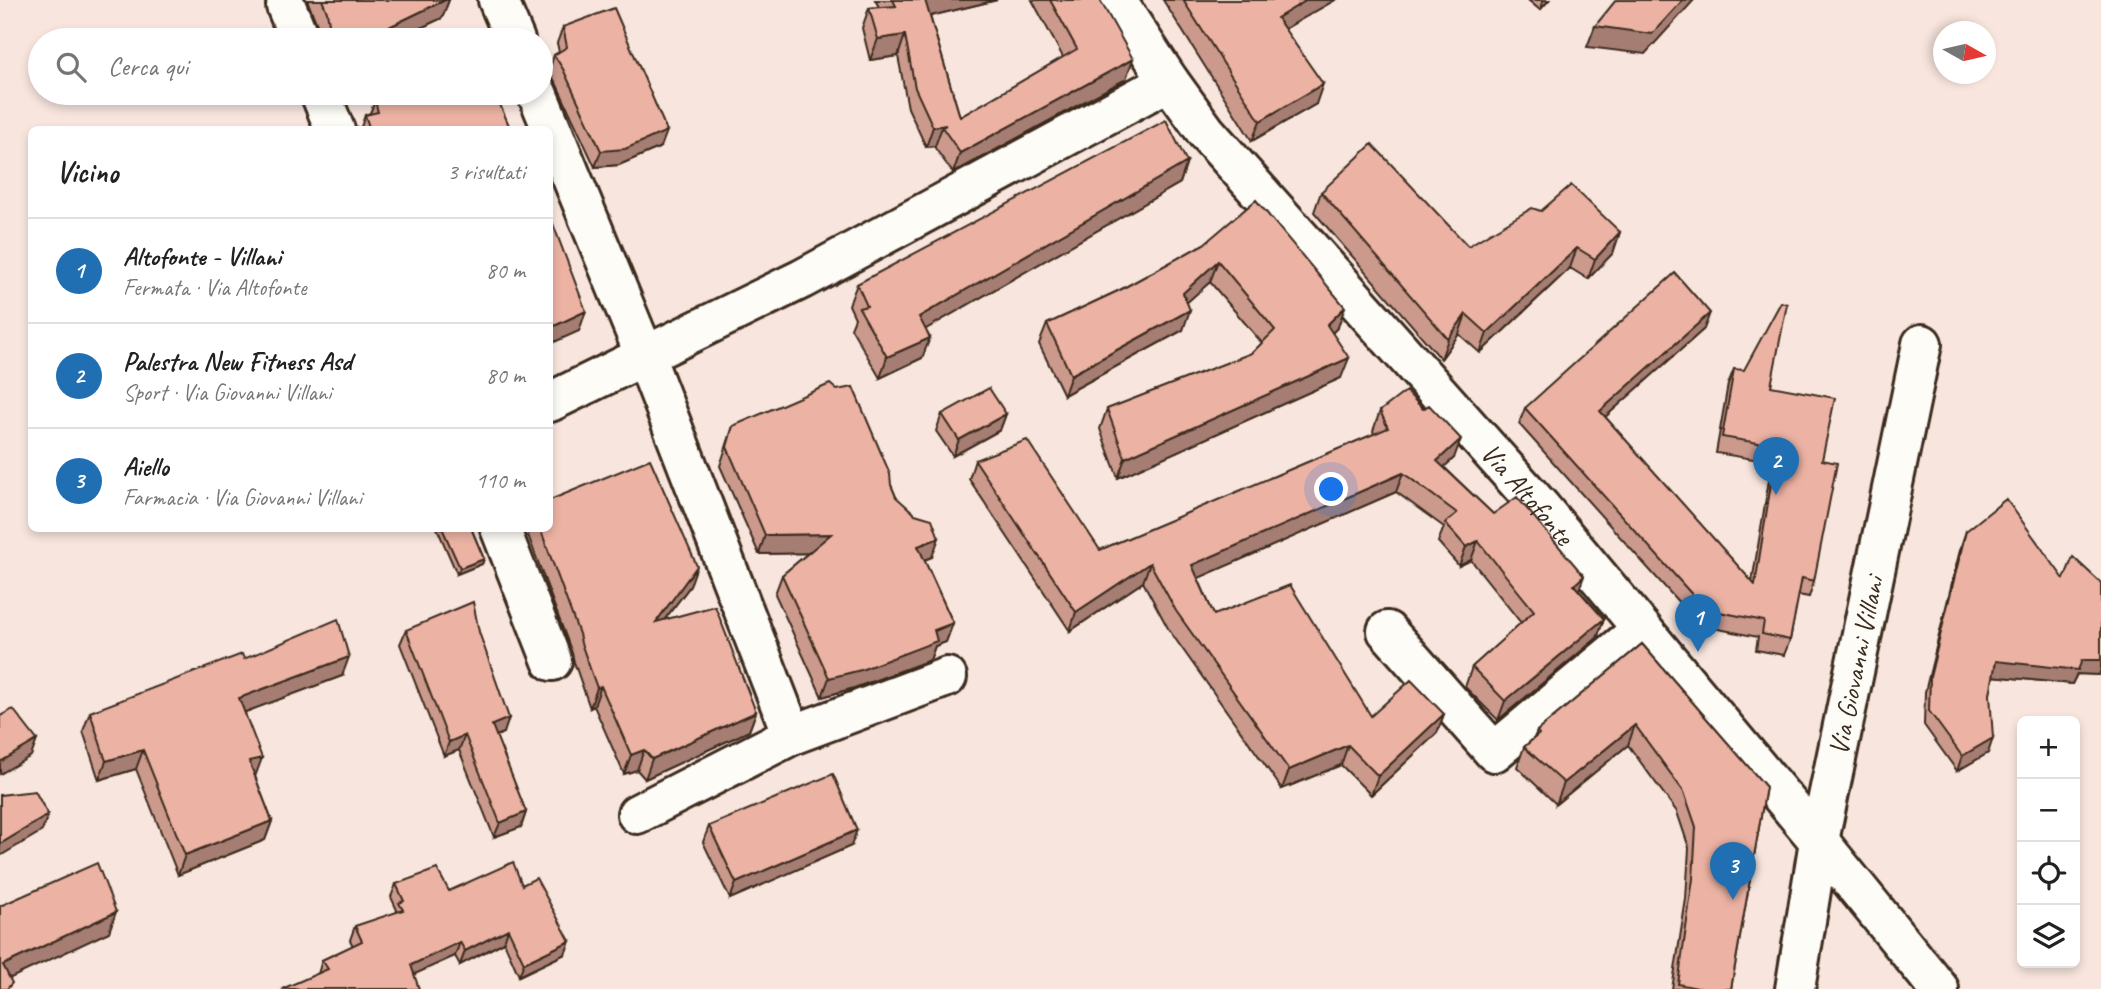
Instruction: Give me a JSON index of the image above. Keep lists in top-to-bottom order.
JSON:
{
  "streets": {
    "street": ["Via Altofonte", "Via Giovanni Villani"]
  },
  "crossings": [
    ["Via Altofonte", "Via Giovanni Villani"]
  ],
  "north": "right",
  "page": {
    "search": "Cerca qui",
    "heading": ["Vicino", "3 risultati"],
    "list": [
      {
        "mark": "1",
        "name": "Altofonte - Villani",
        "note": "Fermata · Via Altofonte",
        "value": "80 m"
      },
      {
        "mark": "2",
        "name": "Palestra New Fitness Asd",
        "note": "Sport · Via Giovanni Villani",
        "value": "80 m"
      },
      {
        "mark": "3",
        "name": "Aiello",
        "note": "Farmacia · Via Giovanni Villani",
        "value": "110 m"
      }
    ],
    "pins": ["2", "1", "3"],
    "map_buttons": ["+", "−"]
  }
}
